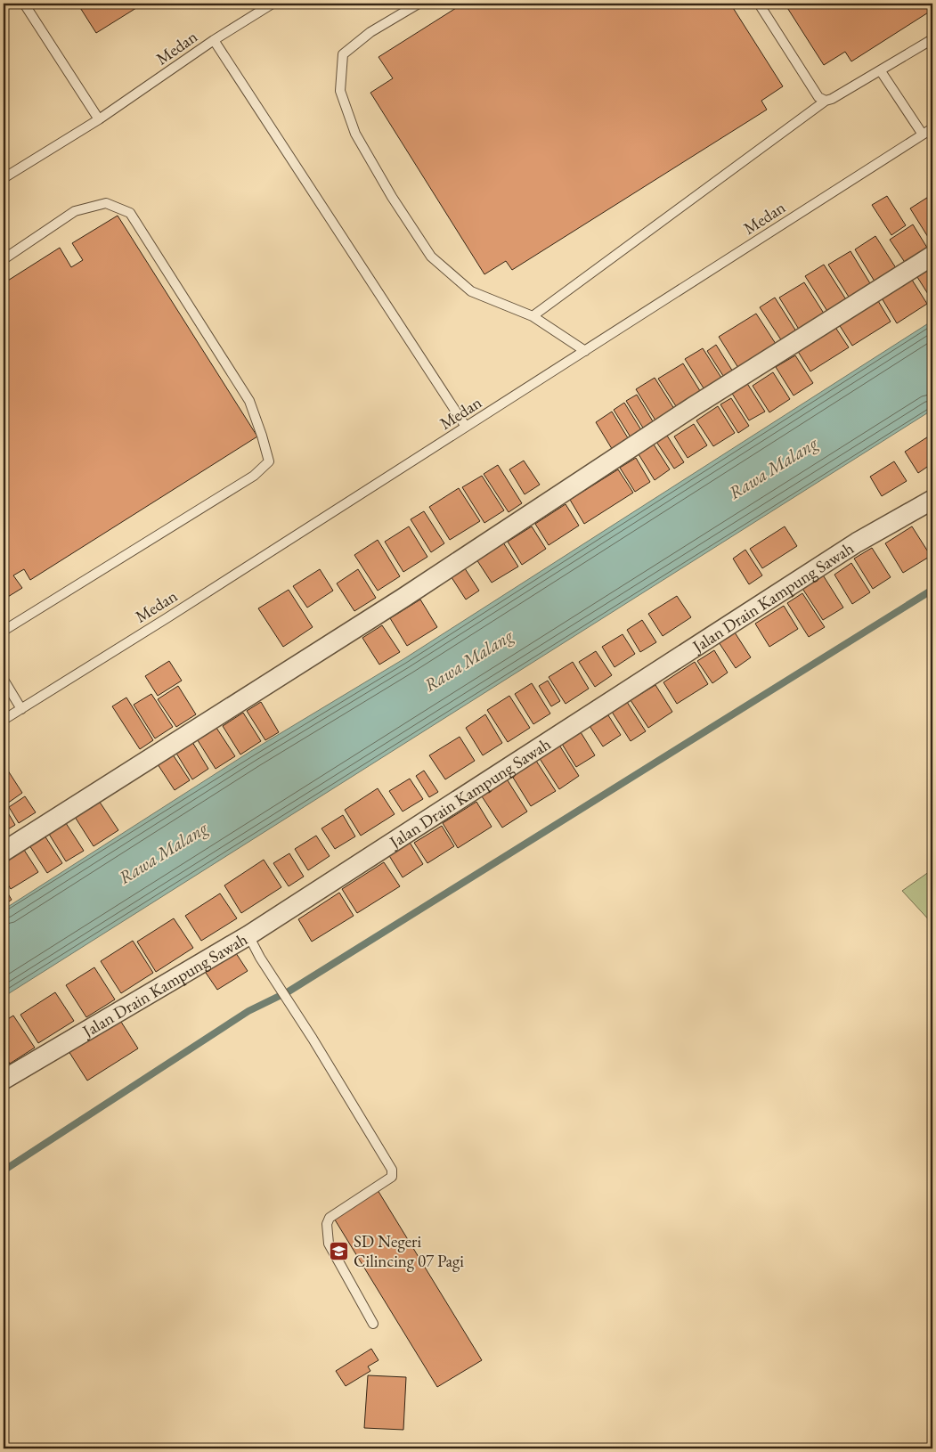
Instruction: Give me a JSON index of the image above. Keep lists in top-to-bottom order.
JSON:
{
  "streets": {
    "street": ["Jalan Drain Kampung Sawah"],
    "lane": ["Medan"]
  },
  "water": ["Rawa Malang"],
  "places": {
    "school or university": ["SD Negeri Cilincing 07 Pagi"]
  }
}
